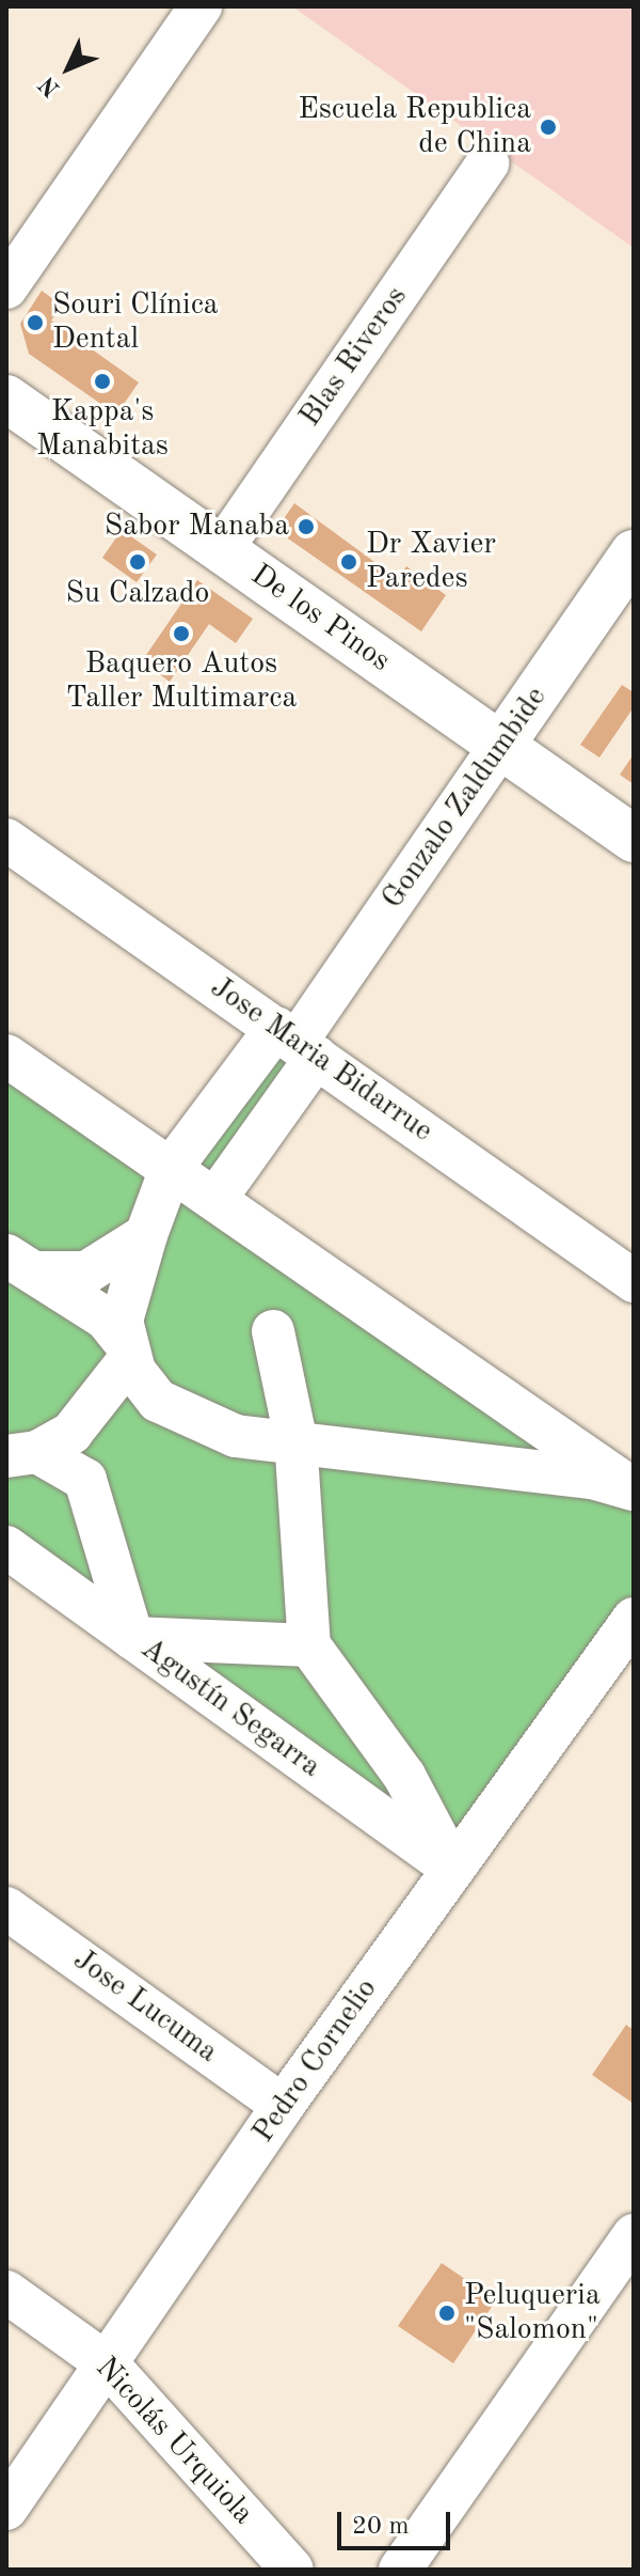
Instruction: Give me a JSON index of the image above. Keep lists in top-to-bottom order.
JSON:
{
  "streets": {
    "street": [
      "Blas Riveros",
      "De los Pinos",
      "Gonzalo Zaldumbide",
      "Jose Maria Bidarrue",
      "Agustín Segarra",
      "Jose Lucuma",
      "Pedro Cornelio",
      "Nicolás Urquiola"
    ]
  },
  "crossings": [
    ["Blas Riveros", "De los Pinos"],
    ["De los Pinos", "Gonzalo Zaldumbide"],
    ["Gonzalo Zaldumbide", "Jose Maria Bidarrue"],
    ["Agustín Segarra", "Pedro Cornelio"],
    ["Jose Lucuma", "Pedro Cornelio"],
    ["Pedro Cornelio", "Nicolás Urquiola"]
  ],
  "places": [
    "Escuela Republica de China",
    "Souri Clínica Dental",
    "Kappa's Manabitas",
    "Sabor Manaba",
    "Su Calzado",
    "Dr Xavier Paredes",
    "Baquero Autos Taller Multimarca",
    "Peluqueria \"Salomon\""
  ],
  "scale_bar": "20 m",
  "north": "bottom left"
}
